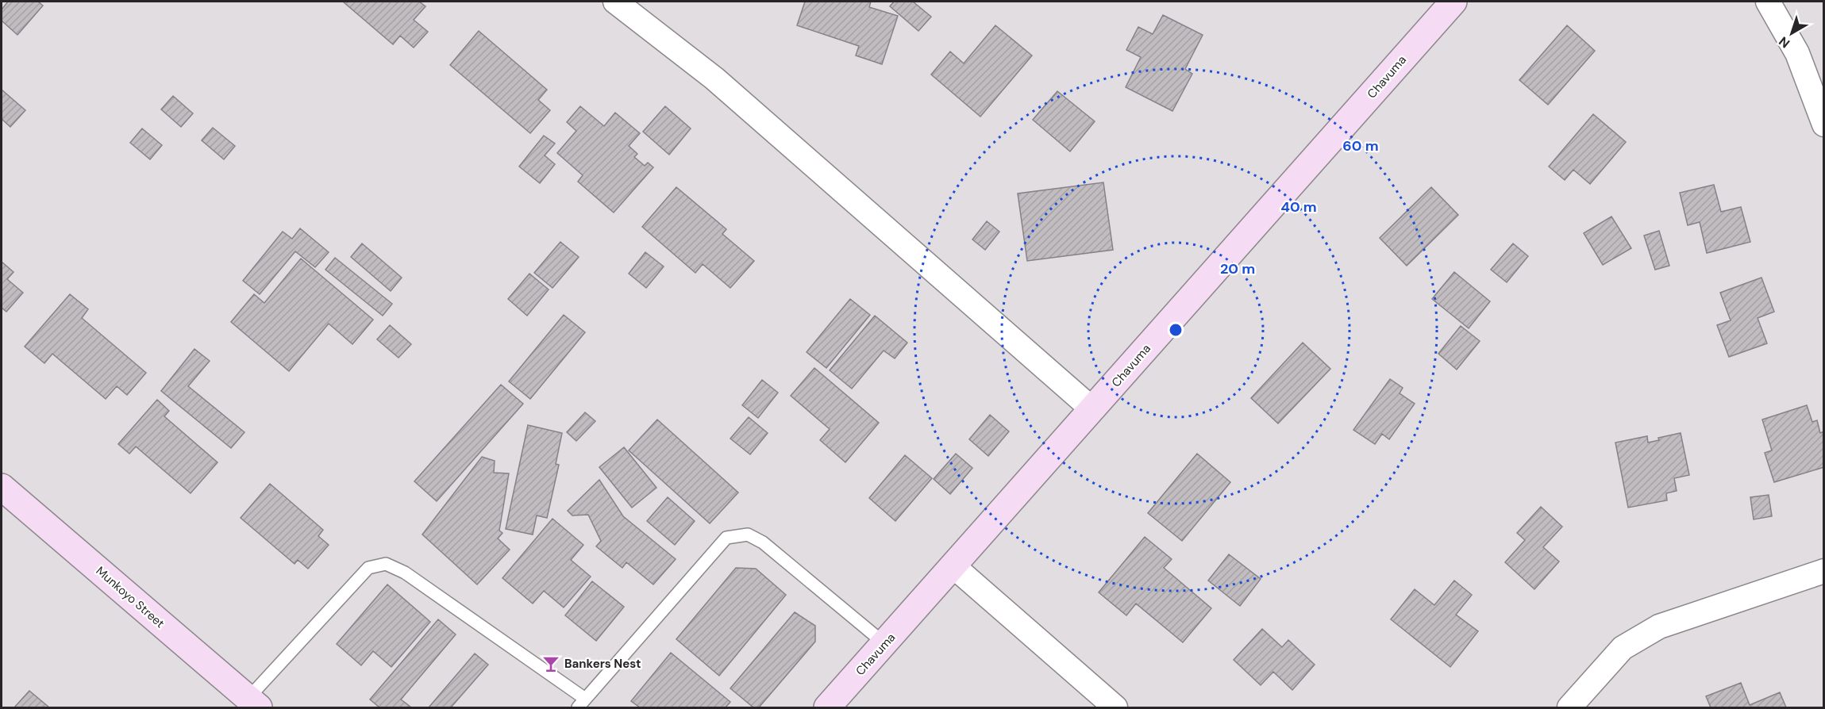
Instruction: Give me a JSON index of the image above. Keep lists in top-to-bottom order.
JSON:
{
  "streets": {
    "street": ["Chavuma", "Munkoyo Street"]
  },
  "places": {
    "bar": ["Bankers Nest"]
  },
  "north": "bottom left",
  "rings": ["60 m", "40 m", "20 m"]
}
